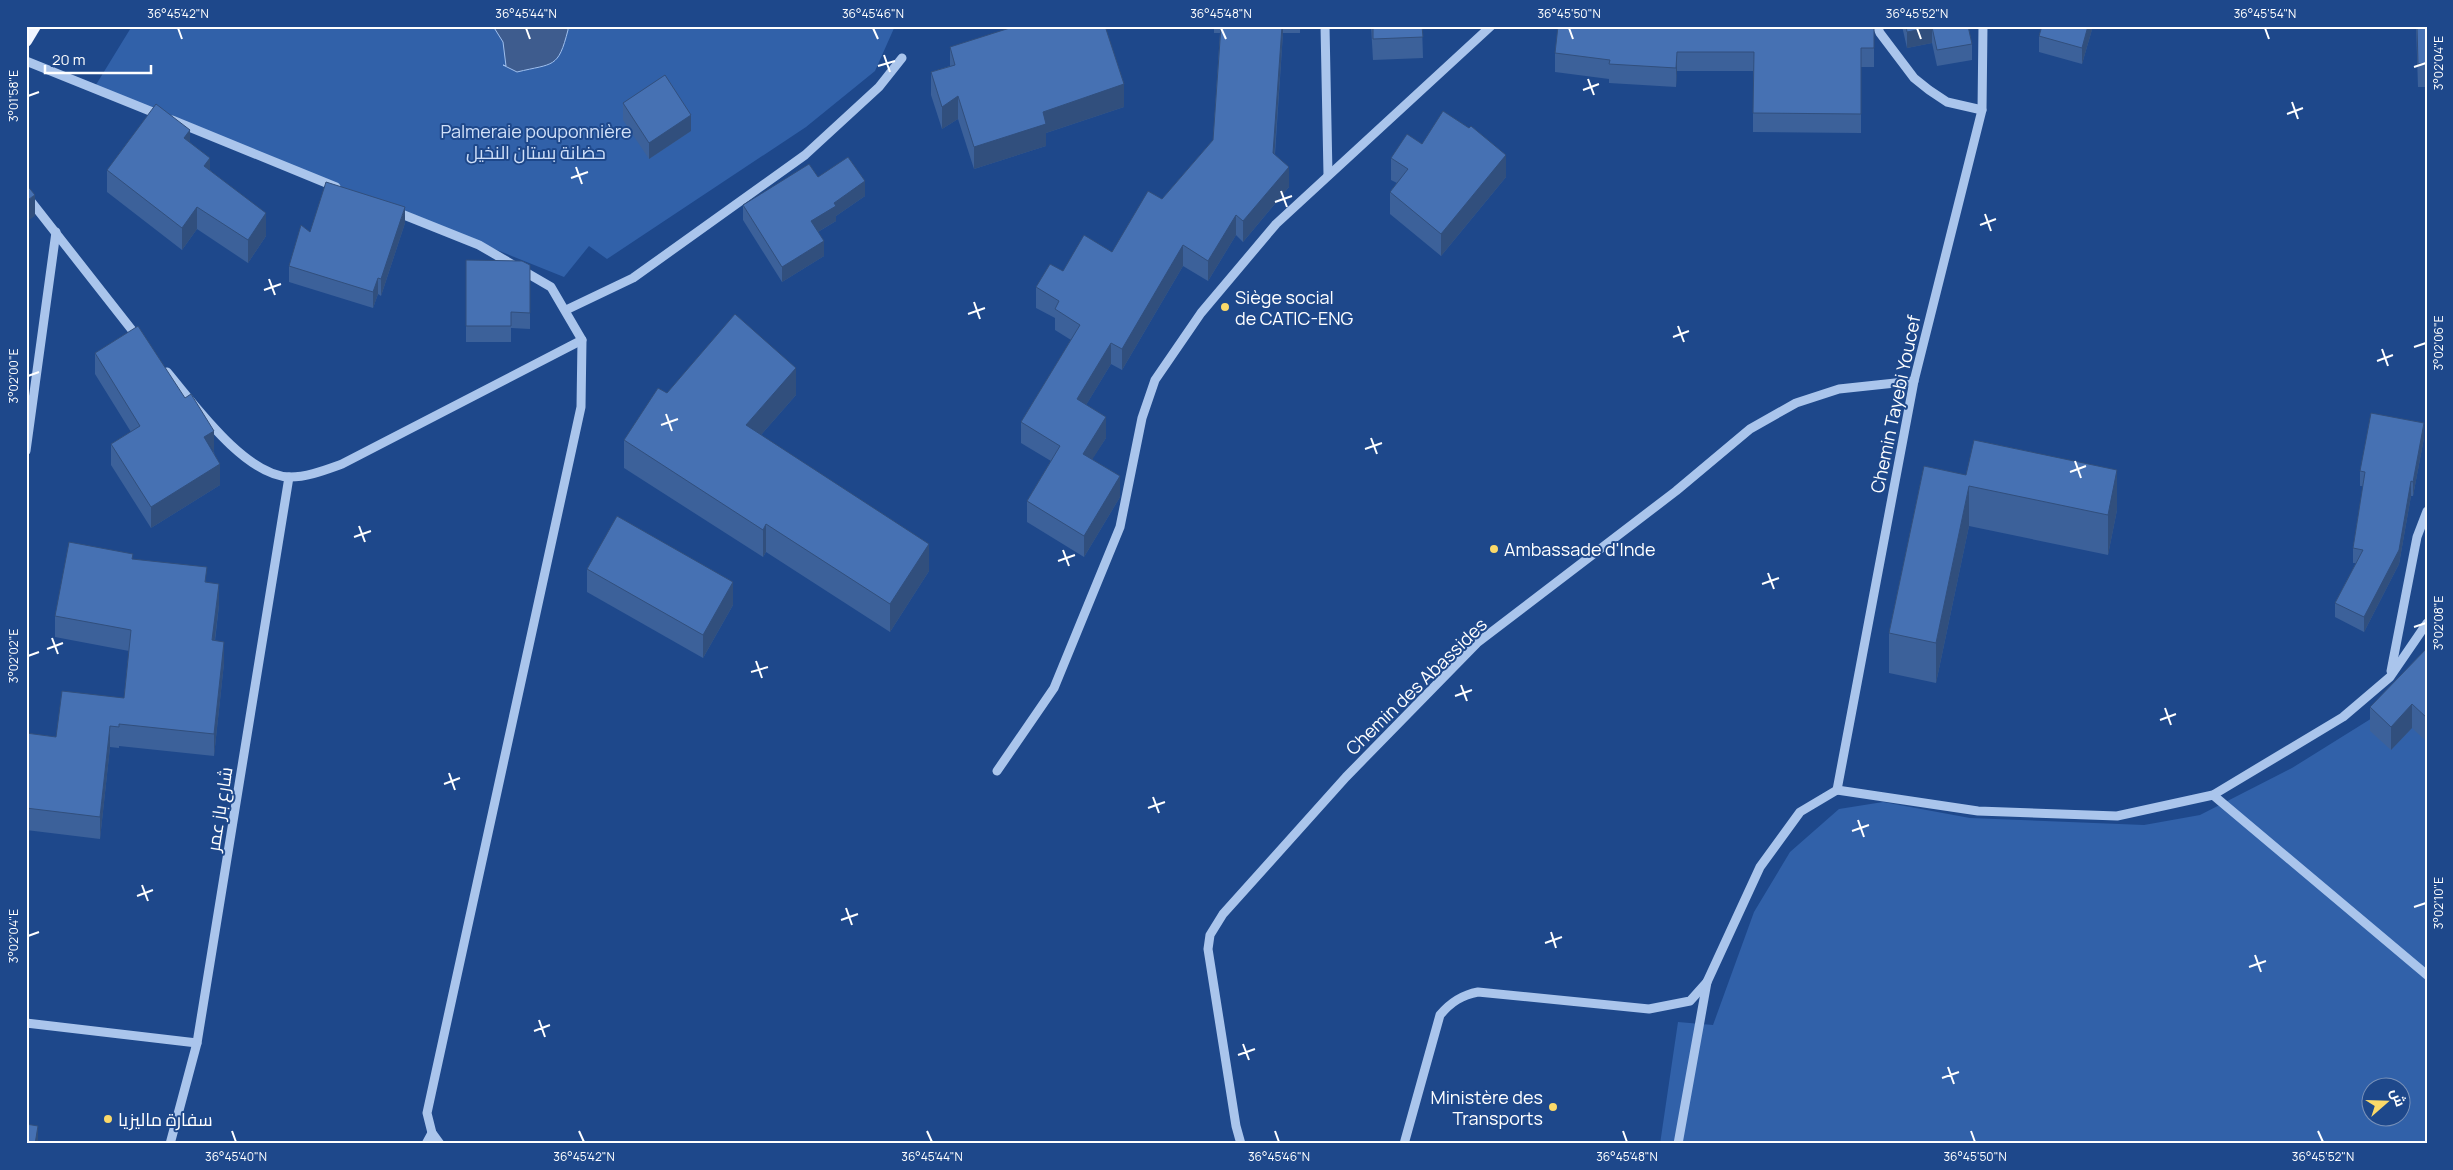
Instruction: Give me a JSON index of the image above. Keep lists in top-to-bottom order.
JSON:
{
  "streets": {
    "street": ["Chemin Tayebi Youcef", "Chemin des Abassides", "شارع باز عمر"]
  },
  "crossings": [
    ["Chemin Tayebi Youcef", "Chemin des Abassides"]
  ],
  "parks": ["Palmeraie pouponnière حضانة بستان النخيل"],
  "places": [
    "Siège social de CATIC-ENG",
    "Ambassade d'Inde",
    "Ministère des Transports",
    "سفارة ماليزيا"
  ],
  "scale_bar": "20 m",
  "north": "right",
  "coordinates": [
    "36°45'42\"N",
    "36°45'44\"N",
    "36°45'46\"N",
    "36°45'48\"N",
    "36°45'50\"N",
    "36°45'52\"N",
    "36°45'54\"N",
    "3°02'04\"E",
    "3°01'58\"E",
    "3°02'06\"E",
    "3°02'00\"E",
    "3°02'08\"E",
    "3°02'02\"E",
    "3°02'10\"E",
    "36°45'40\"N"
  ]
}
